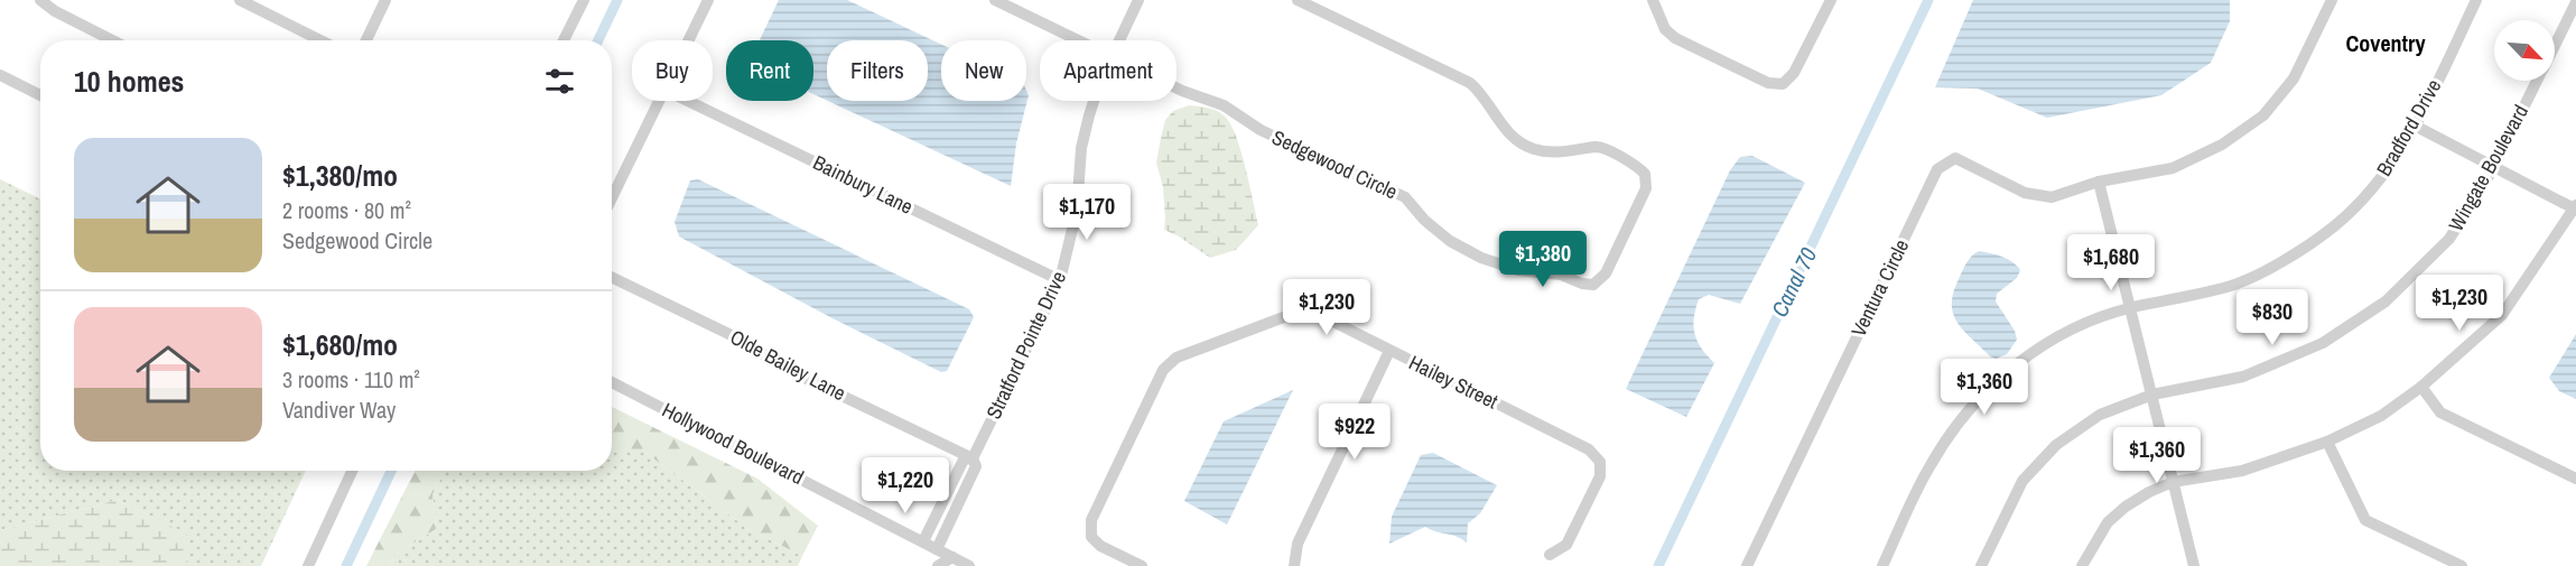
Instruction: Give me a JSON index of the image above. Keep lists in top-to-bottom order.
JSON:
{
  "streets": {
    "street": [
      "Bradford Drive",
      "Sedgewood Circle",
      "Wingate Boulevard",
      "Bainbury Lane",
      "Ventura Circle",
      "Stratford Pointe Drive",
      "Olde Bailey Lane",
      "Hailey Street",
      "Hollywood Boulevard"
    ]
  },
  "crossings": [
    ["Bainbury Lane", "Stratford Pointe Drive"],
    ["Stratford Pointe Drive", "Olde Bailey Lane"]
  ],
  "districts": ["Coventry"],
  "water": ["Canal 70"],
  "north": "bottom right",
  "page": {
    "chip": [
      "Buy",
      "Rent",
      "Filters",
      "New",
      "Apartment"
    ],
    "heading": "10 homes",
    "list": [
      {
        "name": "$1,380/mo",
        "note": "2 rooms · 80 m² · Sedgewood Circle"
      },
      {
        "name": "$1,680/mo",
        "note": "3 rooms · 110 m² · Vandiver Way"
      }
    ],
    "price": [
      "$1,170",
      "$1,380",
      "$1,680",
      "$1,230",
      "$1,230",
      "$830",
      "$1,360",
      "$922",
      "$1,360",
      "$1,220"
    ]
  }
}
